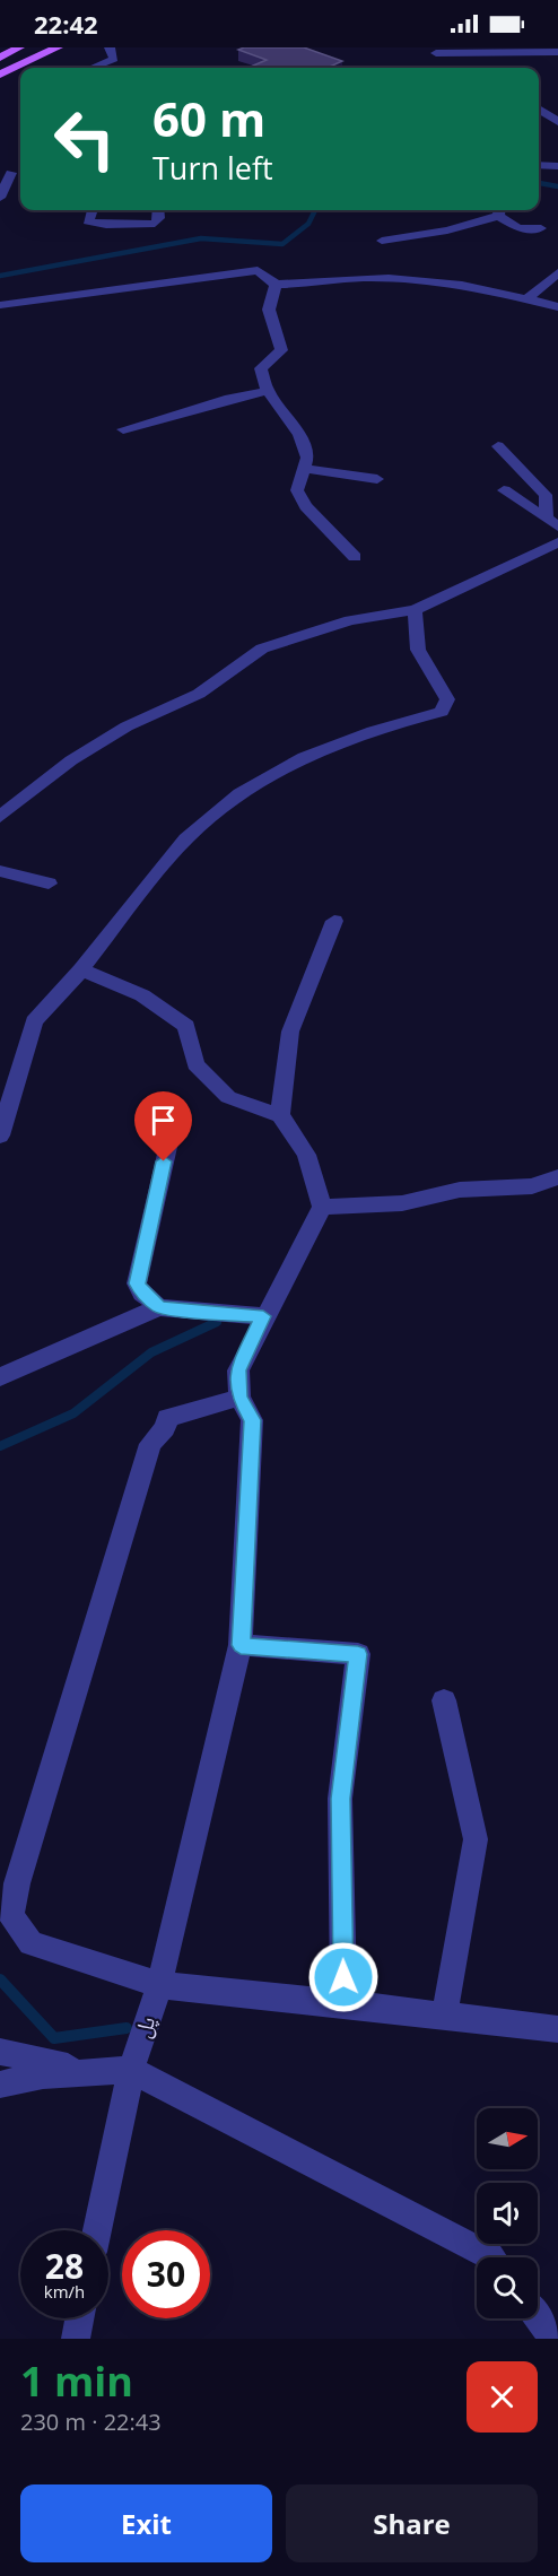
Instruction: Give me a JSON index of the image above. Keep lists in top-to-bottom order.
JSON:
{
  "streets": {
    "street": ["پل"]
  },
  "north": "right",
  "page": {
    "status": "22:42",
    "turn": ["60 m", "Turn left"],
    "speed": "28 km/h",
    "limit": "30",
    "heading": ["1 min", "230 m · 22:43"],
    "buttons": ["Exit", "Share"]
  }
}
